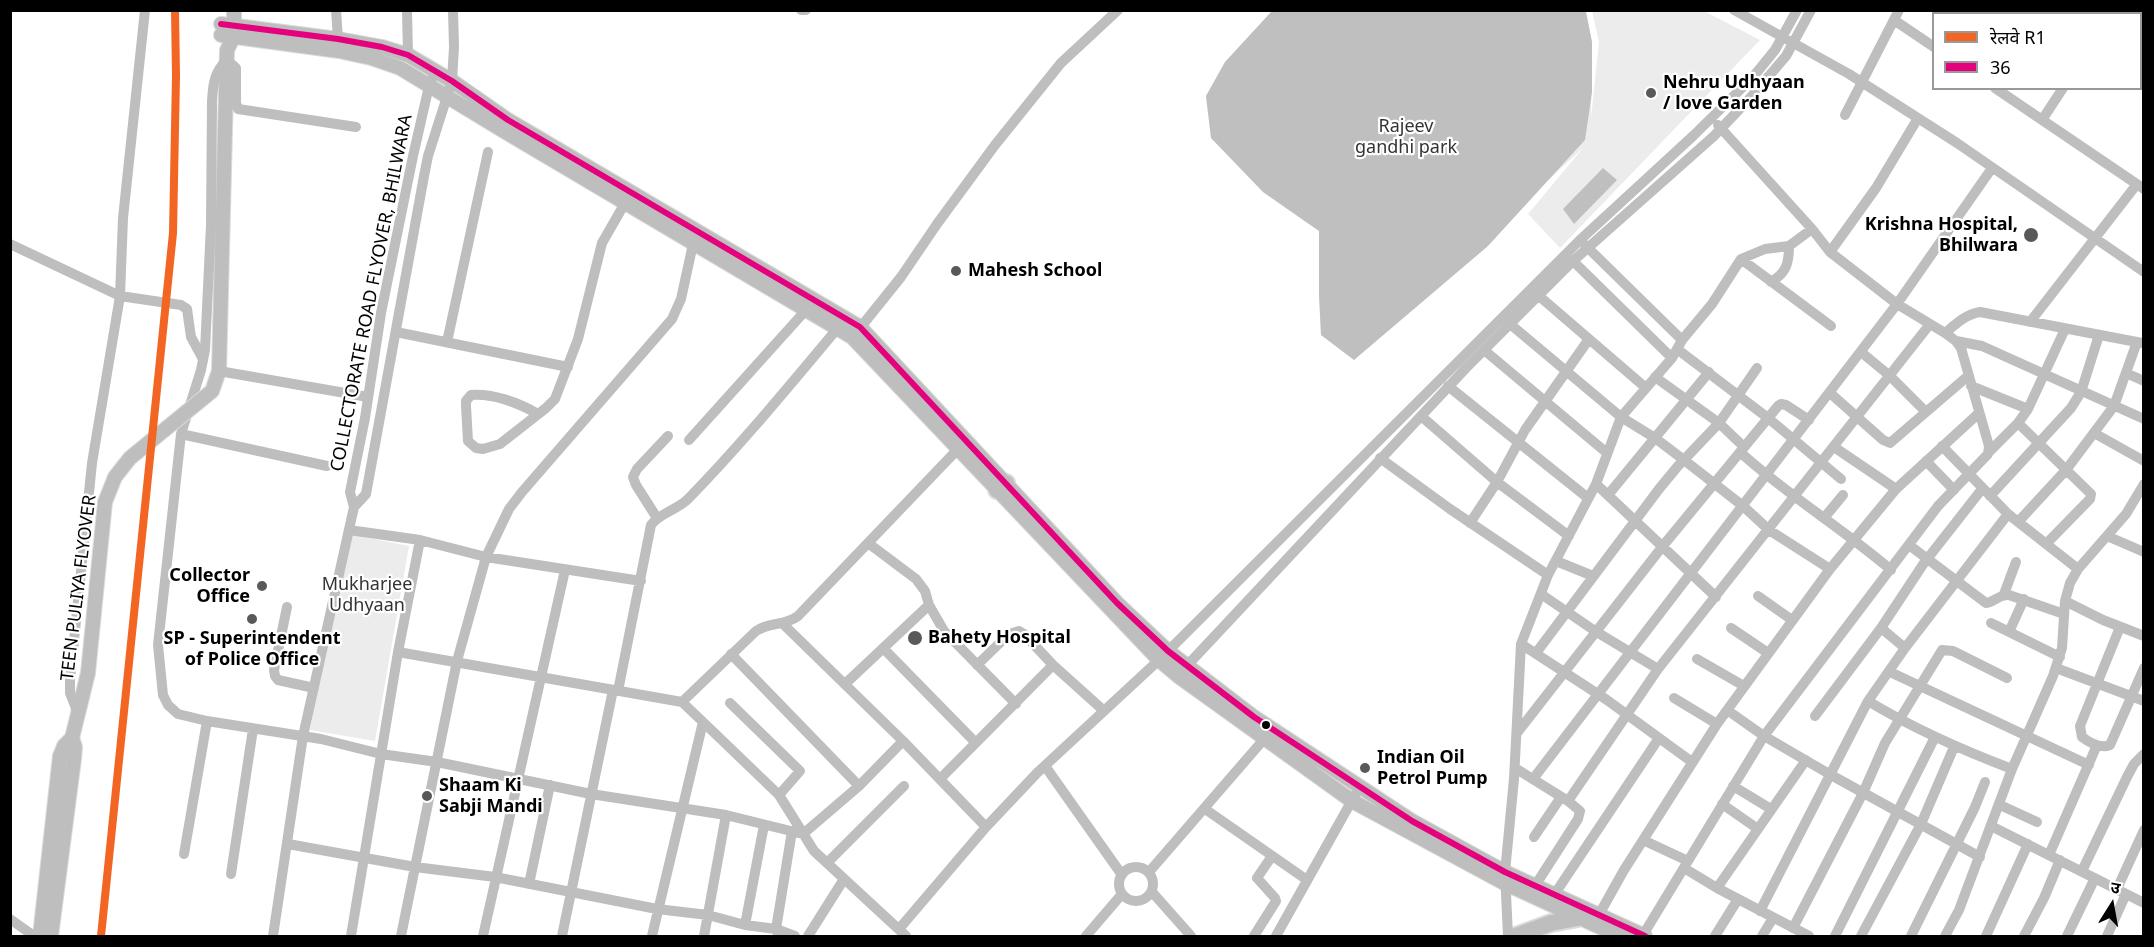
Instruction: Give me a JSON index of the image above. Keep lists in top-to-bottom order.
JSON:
{
  "streets": {
    "main road": ["TEEN PULIYA FLYOVER"],
    "street": ["COLLECTORATE ROAD FLYOVER, BHILWARA"]
  },
  "parks": ["Rajeev gandhi park", "Mukharjee Udhyaan"],
  "places": [
    "Nehru Udhyaan / love Garden",
    "Krishna Hospital, Bhilwara",
    "Mahesh School",
    "Collector Office",
    "SP - Superintendent of Police Office",
    "Bahety Hospital",
    "Indian Oil Petrol Pump",
    "Shaam Ki Sabji Mandi"
  ],
  "lines": ["rail line R1", "transit line 36"],
  "legend": ["रेलवे R1", "36"],
  "north": "top"
}
